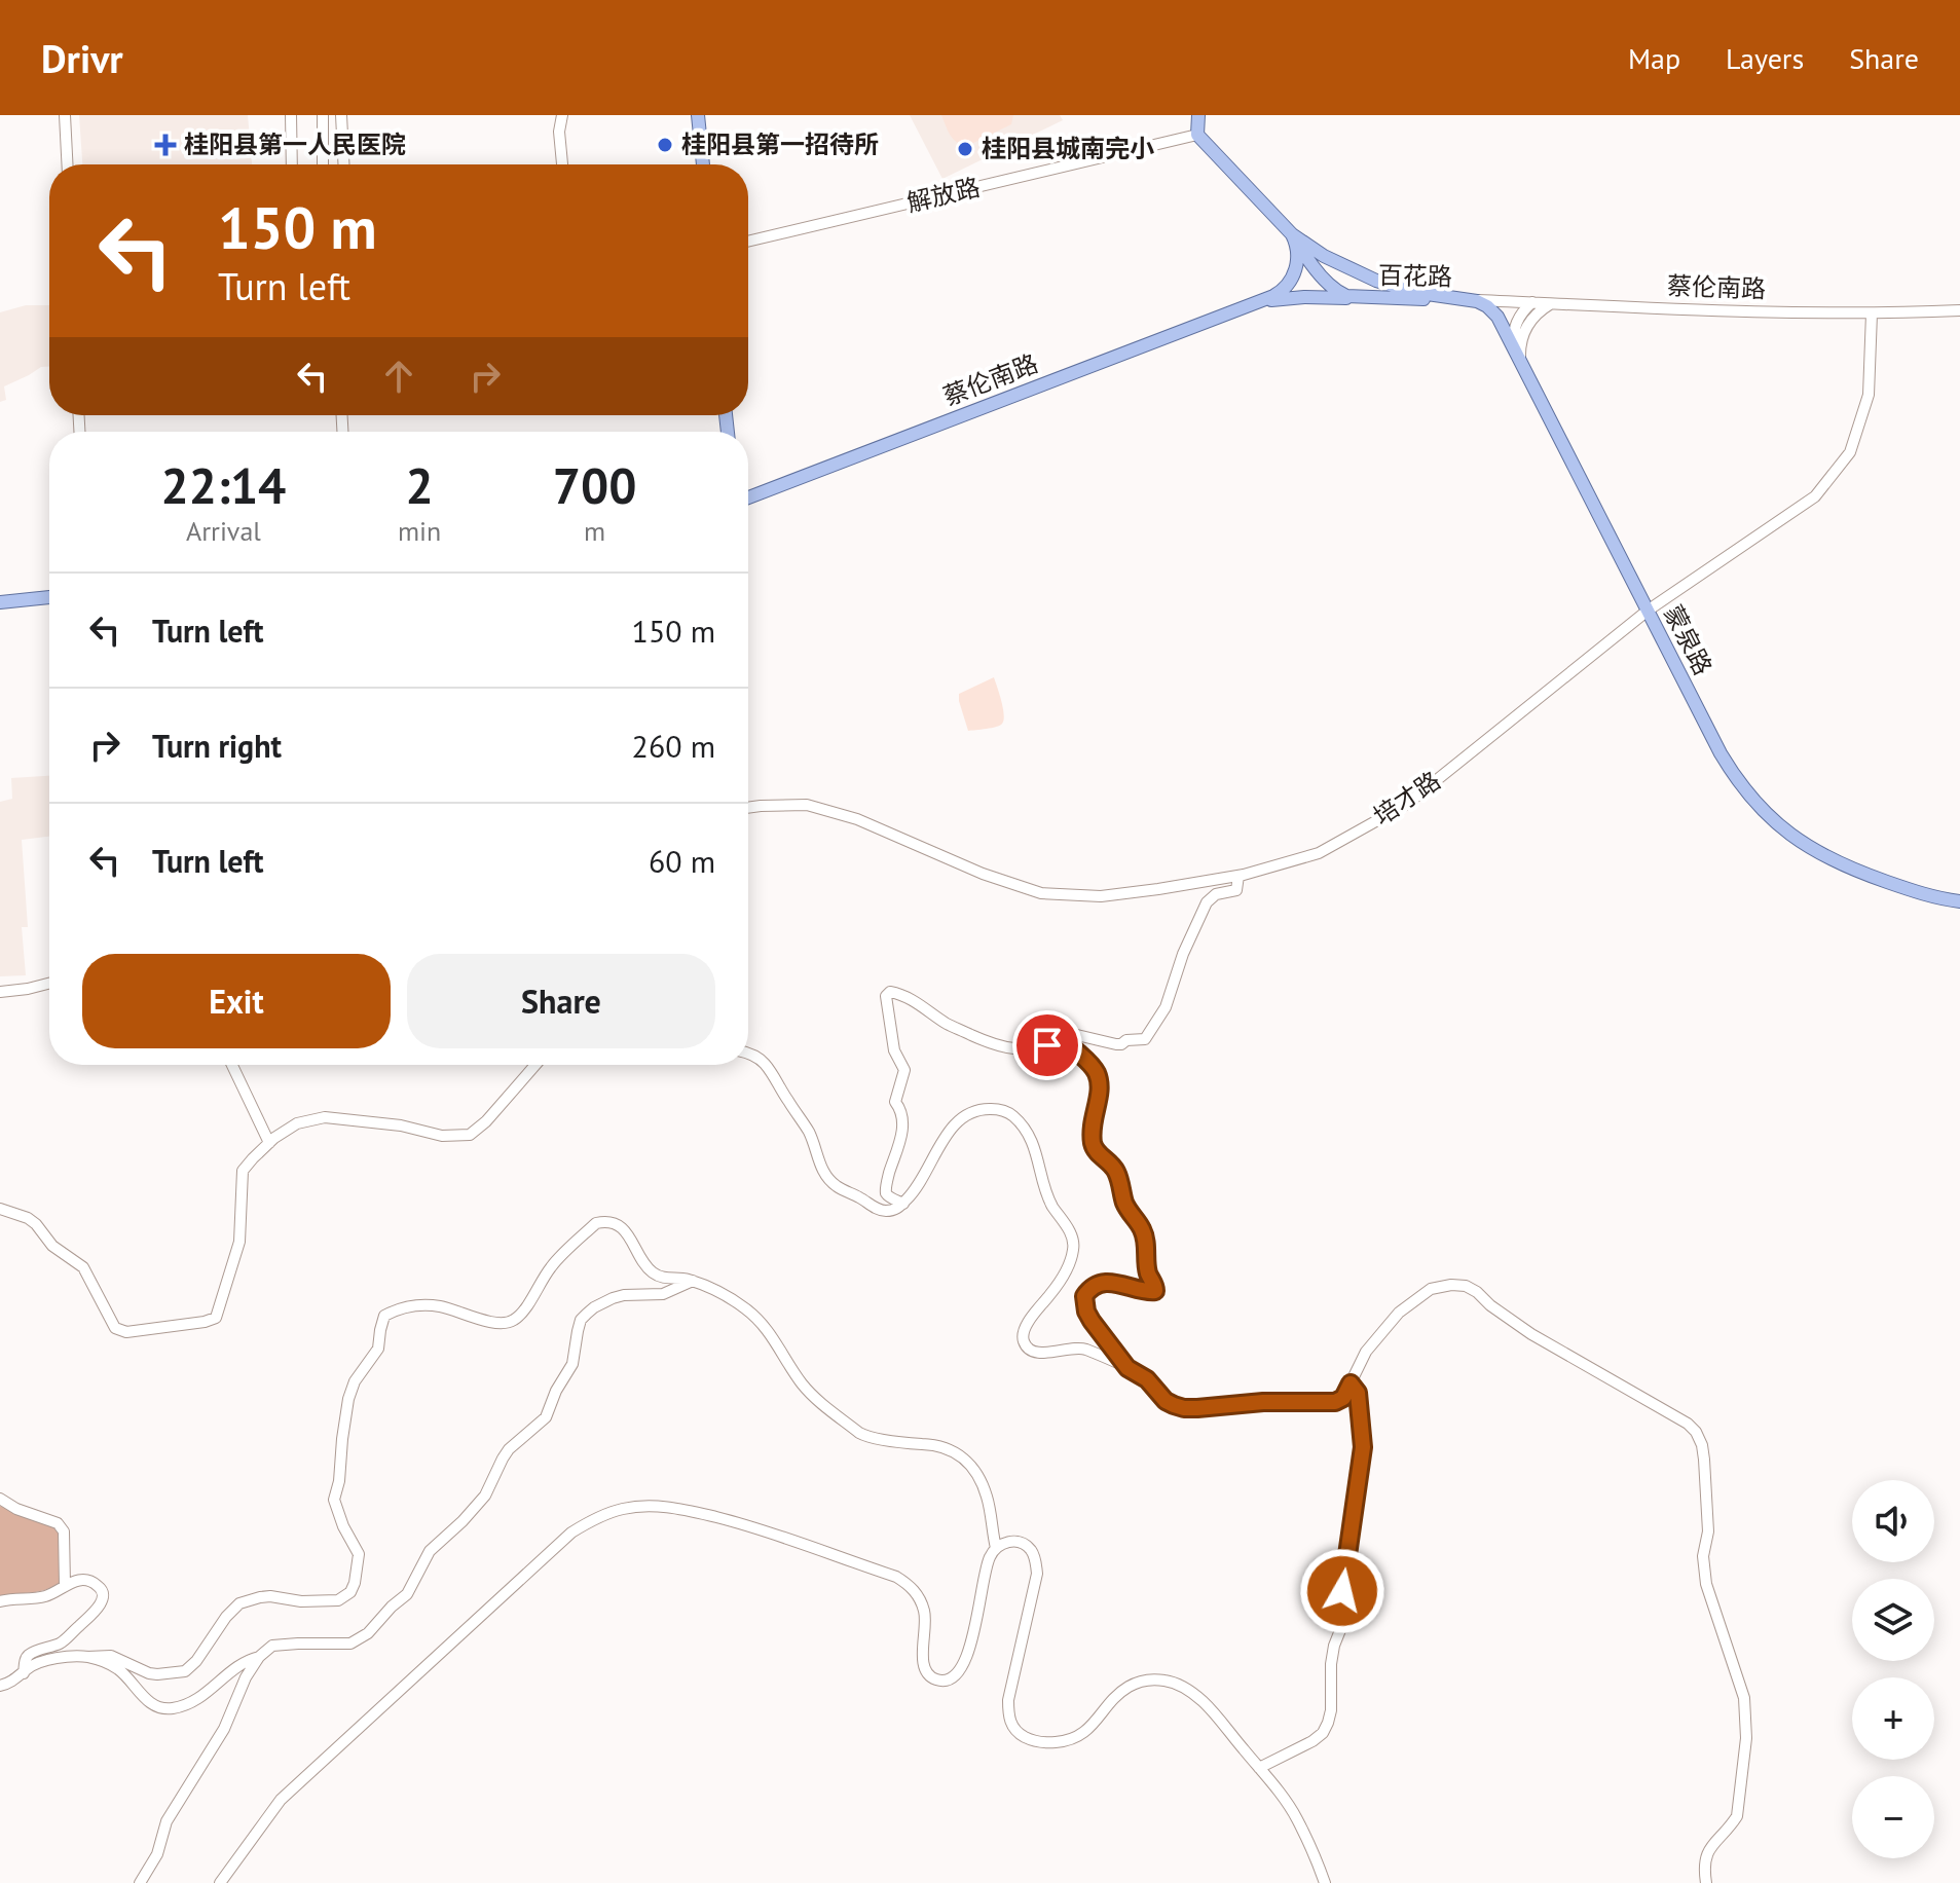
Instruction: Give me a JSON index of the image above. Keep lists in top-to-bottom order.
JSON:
{
  "streets": {
    "main road": ["百花路", "蔡伦南路", "蒙泉路"],
    "street": ["解放路", "培才路"]
  },
  "crossings": [
    ["解放路", "百花路"],
    ["百花路", "蔡伦南路"],
    ["百花路", "蒙泉路"],
    ["蔡伦南路", "蒙泉路"],
    ["蔡伦南路", "培才路"],
    ["蒙泉路", "培才路"]
  ],
  "places": {
    "health": ["桂阳县第一人民医院"],
    "other": ["桂阳县第一招待所", "桂阳县城南完小"]
  },
  "page": {
    "header": "Drivr",
    "nav": ["Map", "Layers", "Share"],
    "turn": ["150 m", "Turn left"],
    "eta": [
      "22:14",
      "Arrival",
      "2",
      "min",
      "700",
      "m"
    ],
    "list": [
      {
        "name": "Turn left",
        "value": "150 m"
      },
      {
        "name": "Turn right",
        "value": "260 m"
      },
      {
        "name": "Turn left",
        "value": "60 m"
      }
    ],
    "buttons": ["Exit", "Share"],
    "map_buttons": ["+", "−"]
  }
}
